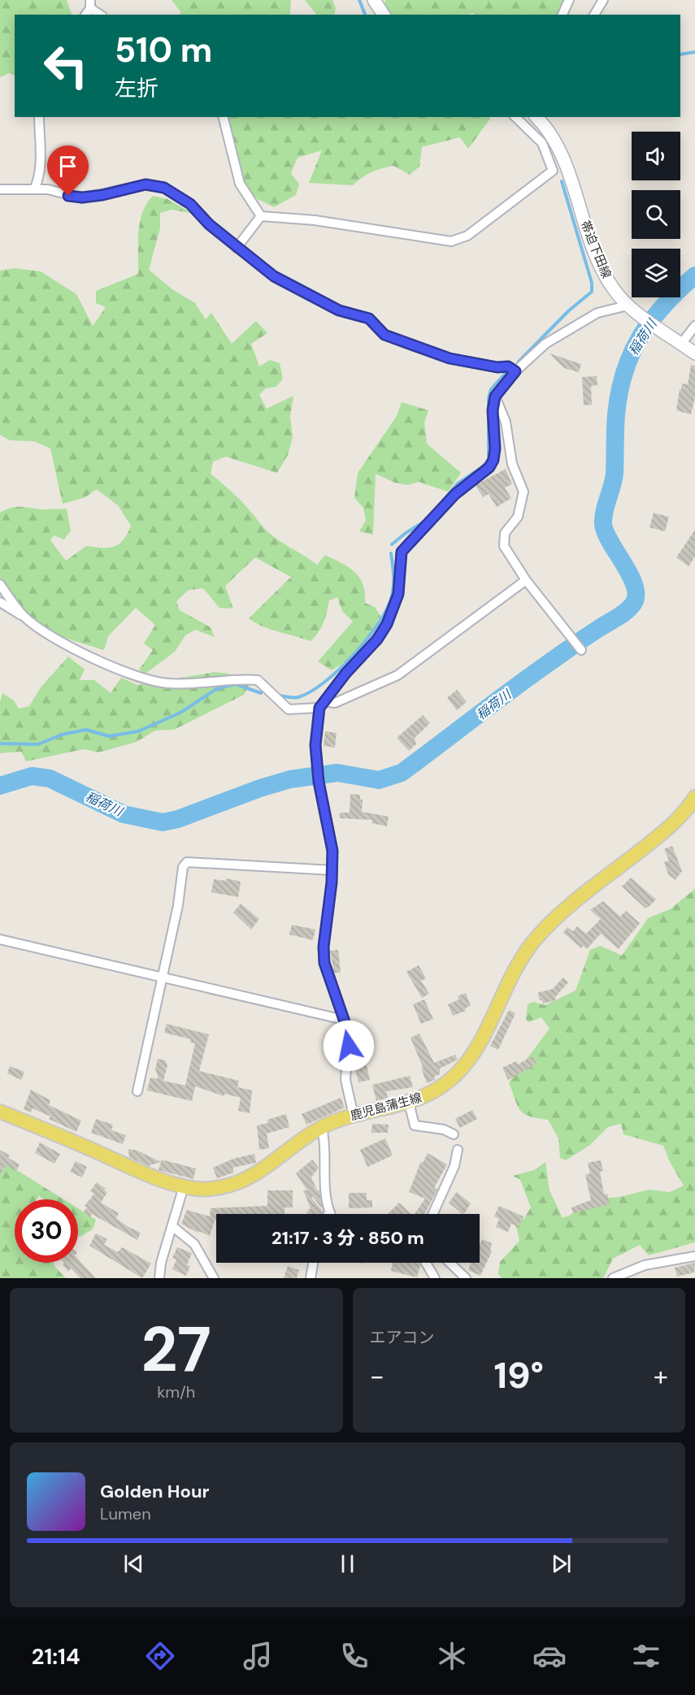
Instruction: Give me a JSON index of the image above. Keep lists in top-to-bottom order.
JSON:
{
  "streets": {
    "main road": ["帯迫下田線", "鹿児島蒲生線"]
  },
  "water": ["稲荷川"],
  "page": {
    "turn": ["510 m", "左折"],
    "limit": "30",
    "trip": "21:17 · 3 分 · 850 m",
    "tile": [
      ["27", "km/h"],
      "エアコン"
    ],
    "heat": ["−", "19°", "+"],
    "song": ["Golden Hour", "Lumen"],
    "tabs": "21:14"
  }
}
